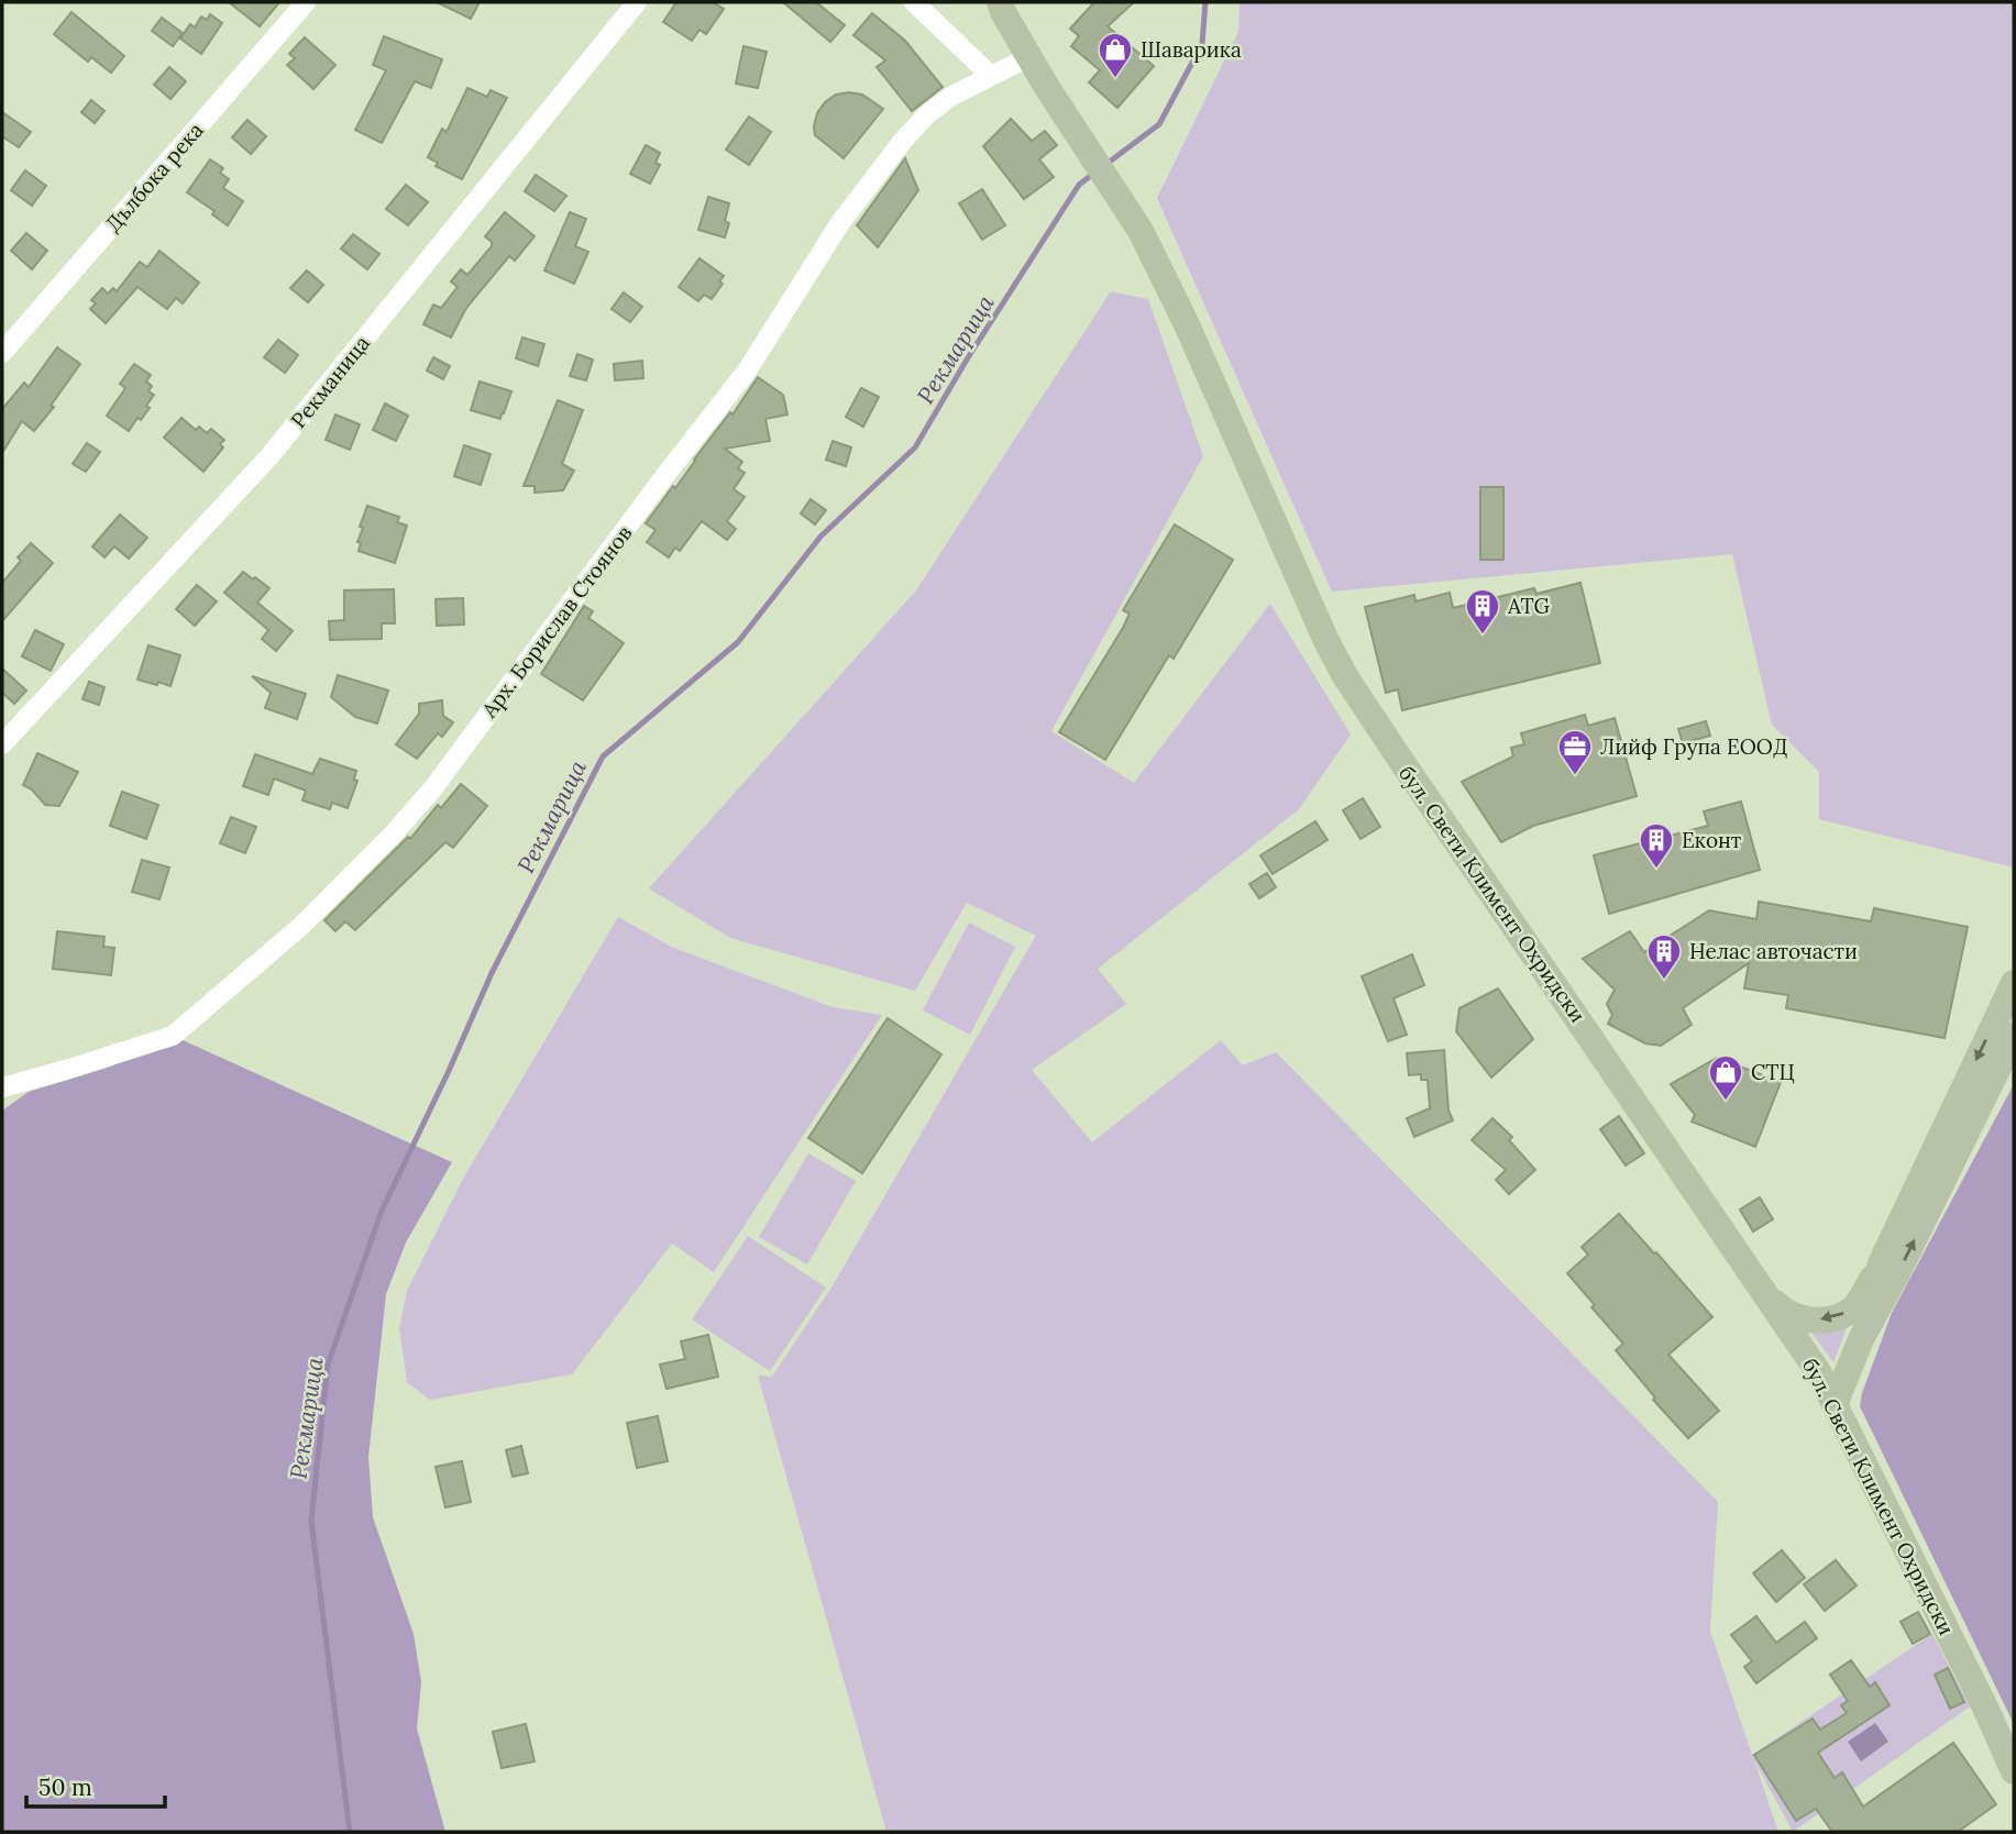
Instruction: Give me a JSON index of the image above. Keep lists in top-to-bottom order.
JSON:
{
  "streets": {
    "main road": ["бул. Свети Климент Охридски"],
    "street": ["Дълбока река", "Рекманица", "Арх. Борислав Стоянов"]
  },
  "crossings": [
    ["Арх. Борислав Стоянов", "бул. Свети Климент Охридски"]
  ],
  "water": ["Рекмарица"],
  "places": {
    "shop": ["Шаварика", "СТЦ"],
    "building": ["ATG", "Еконт", "Нелас авточасти"],
    "office": ["Лийф Група ЕООД"]
  },
  "scale_bar": "50 m"
}
